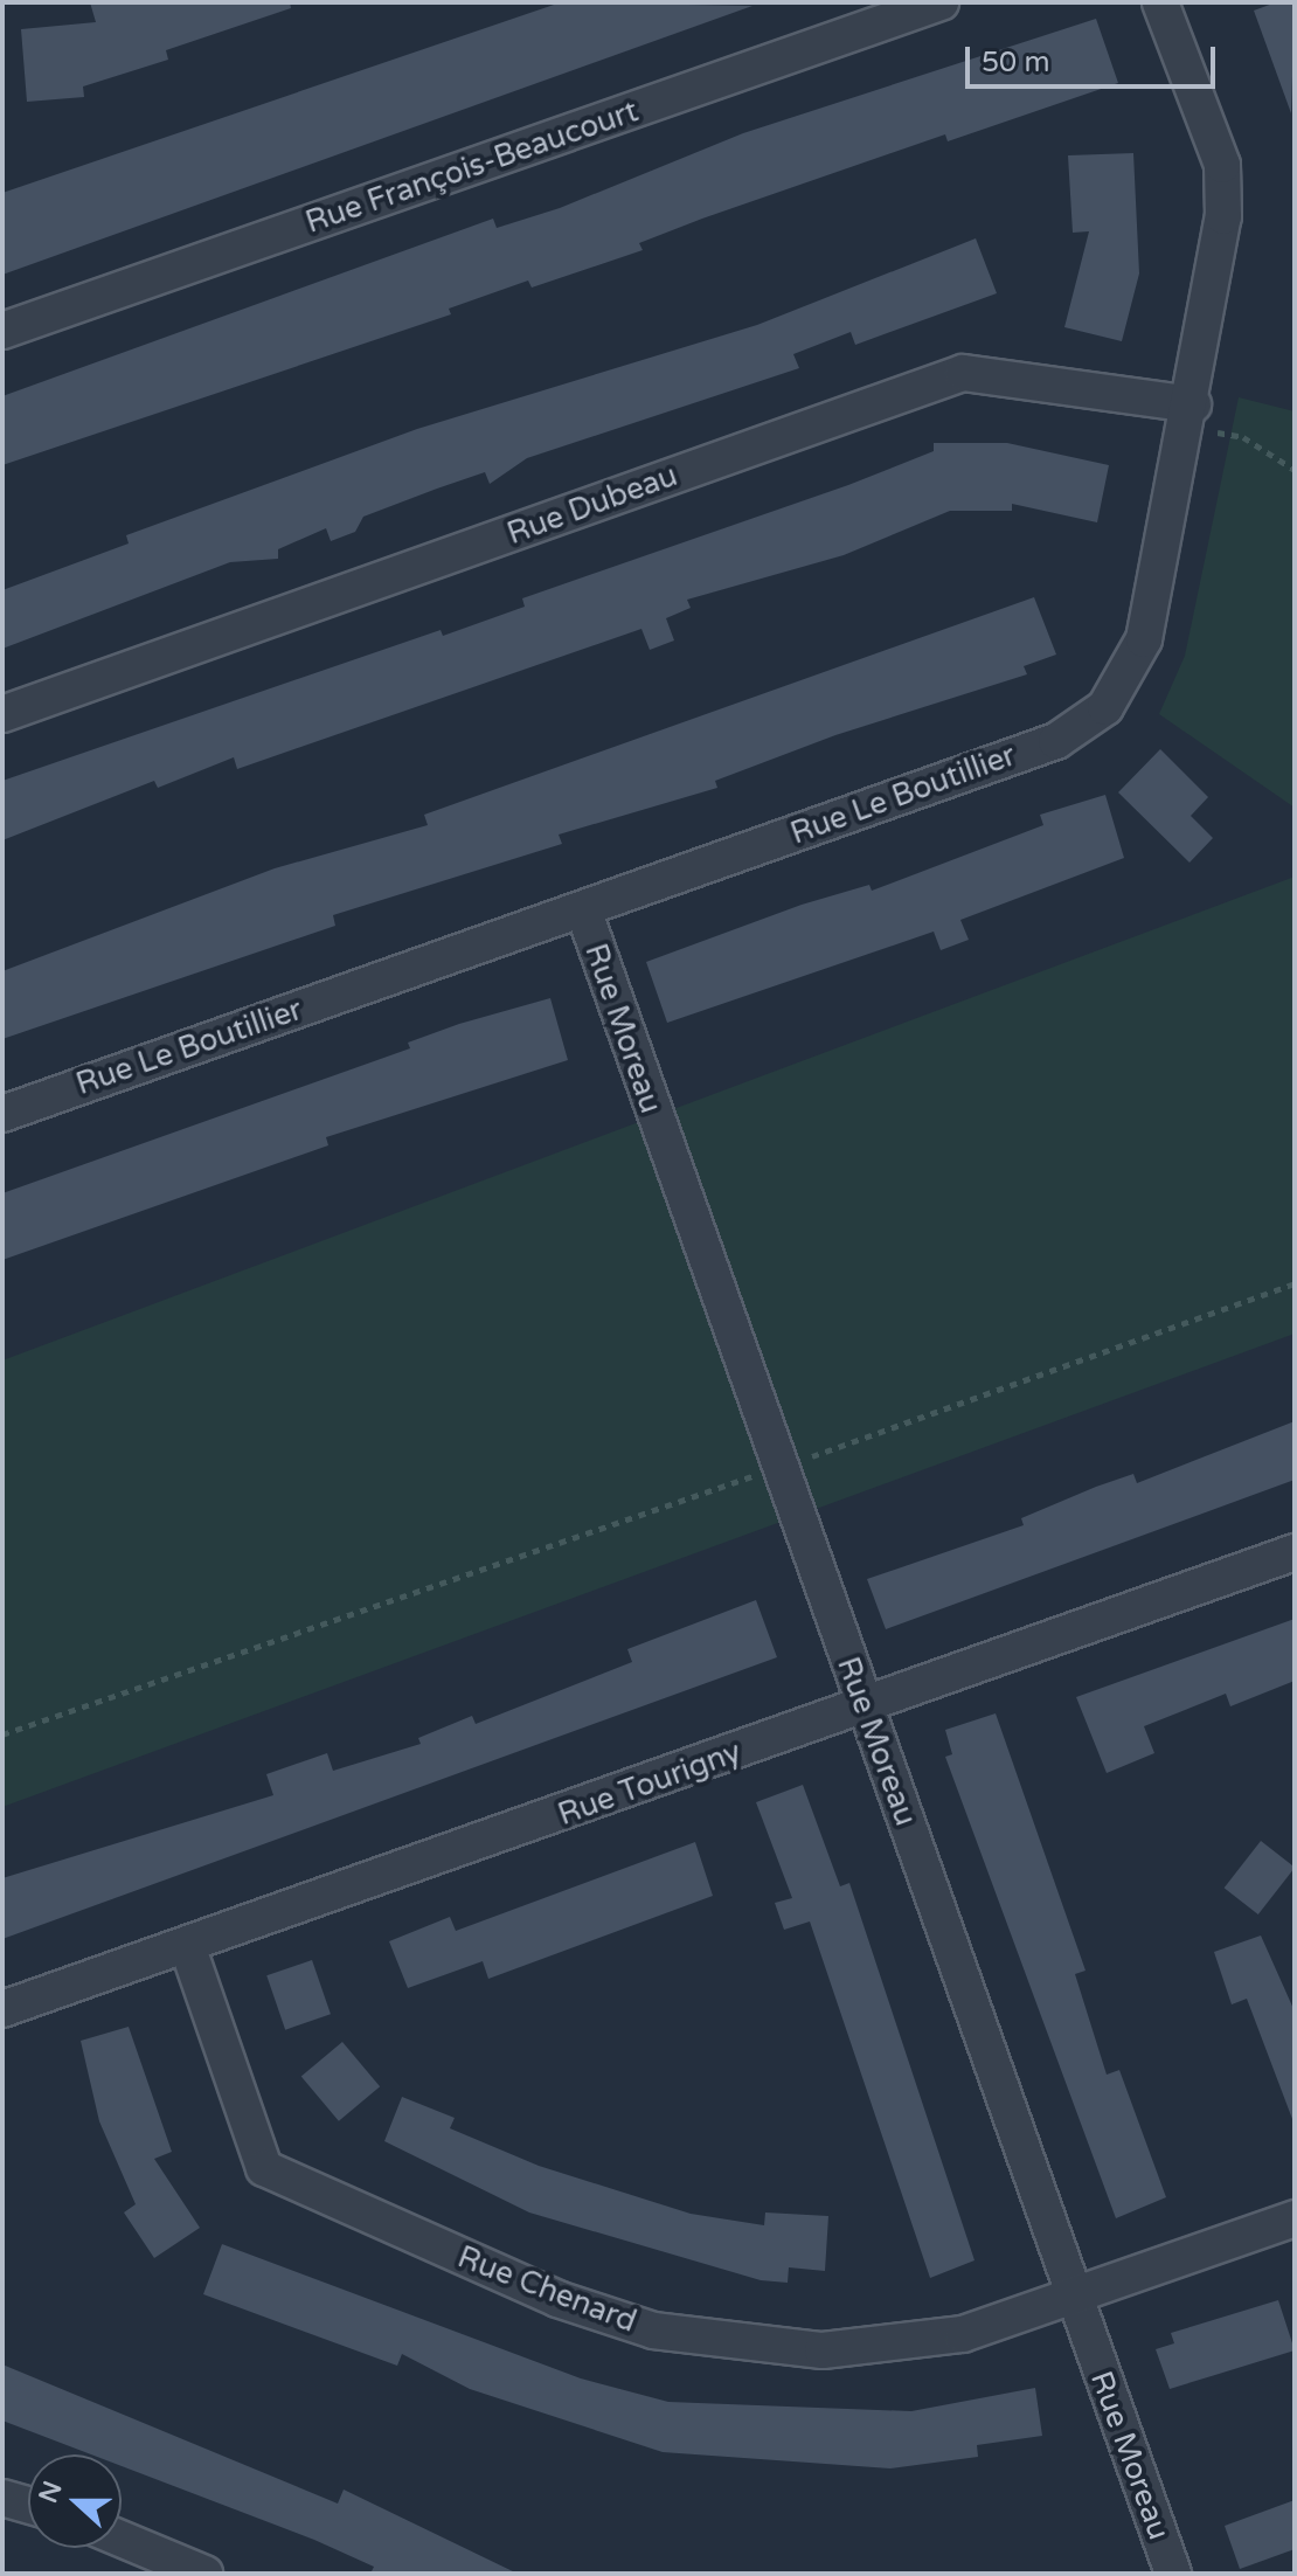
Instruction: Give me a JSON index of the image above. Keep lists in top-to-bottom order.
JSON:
{
  "streets": {
    "street": [
      "Rue François-Beaucourt",
      "Rue Dubeau",
      "Rue Le Boutillier",
      "Rue Moreau",
      "Rue Tourigny",
      "Rue Chenard"
    ]
  },
  "crossings": [
    ["Rue Dubeau", "Rue Le Boutillier"],
    ["Rue Le Boutillier", "Rue Moreau"],
    ["Rue Moreau", "Rue Tourigny"],
    ["Rue Moreau", "Rue Chenard"],
    ["Rue Tourigny", "Rue Chenard"]
  ],
  "scale_bar": "50 m",
  "north": "left"
}
